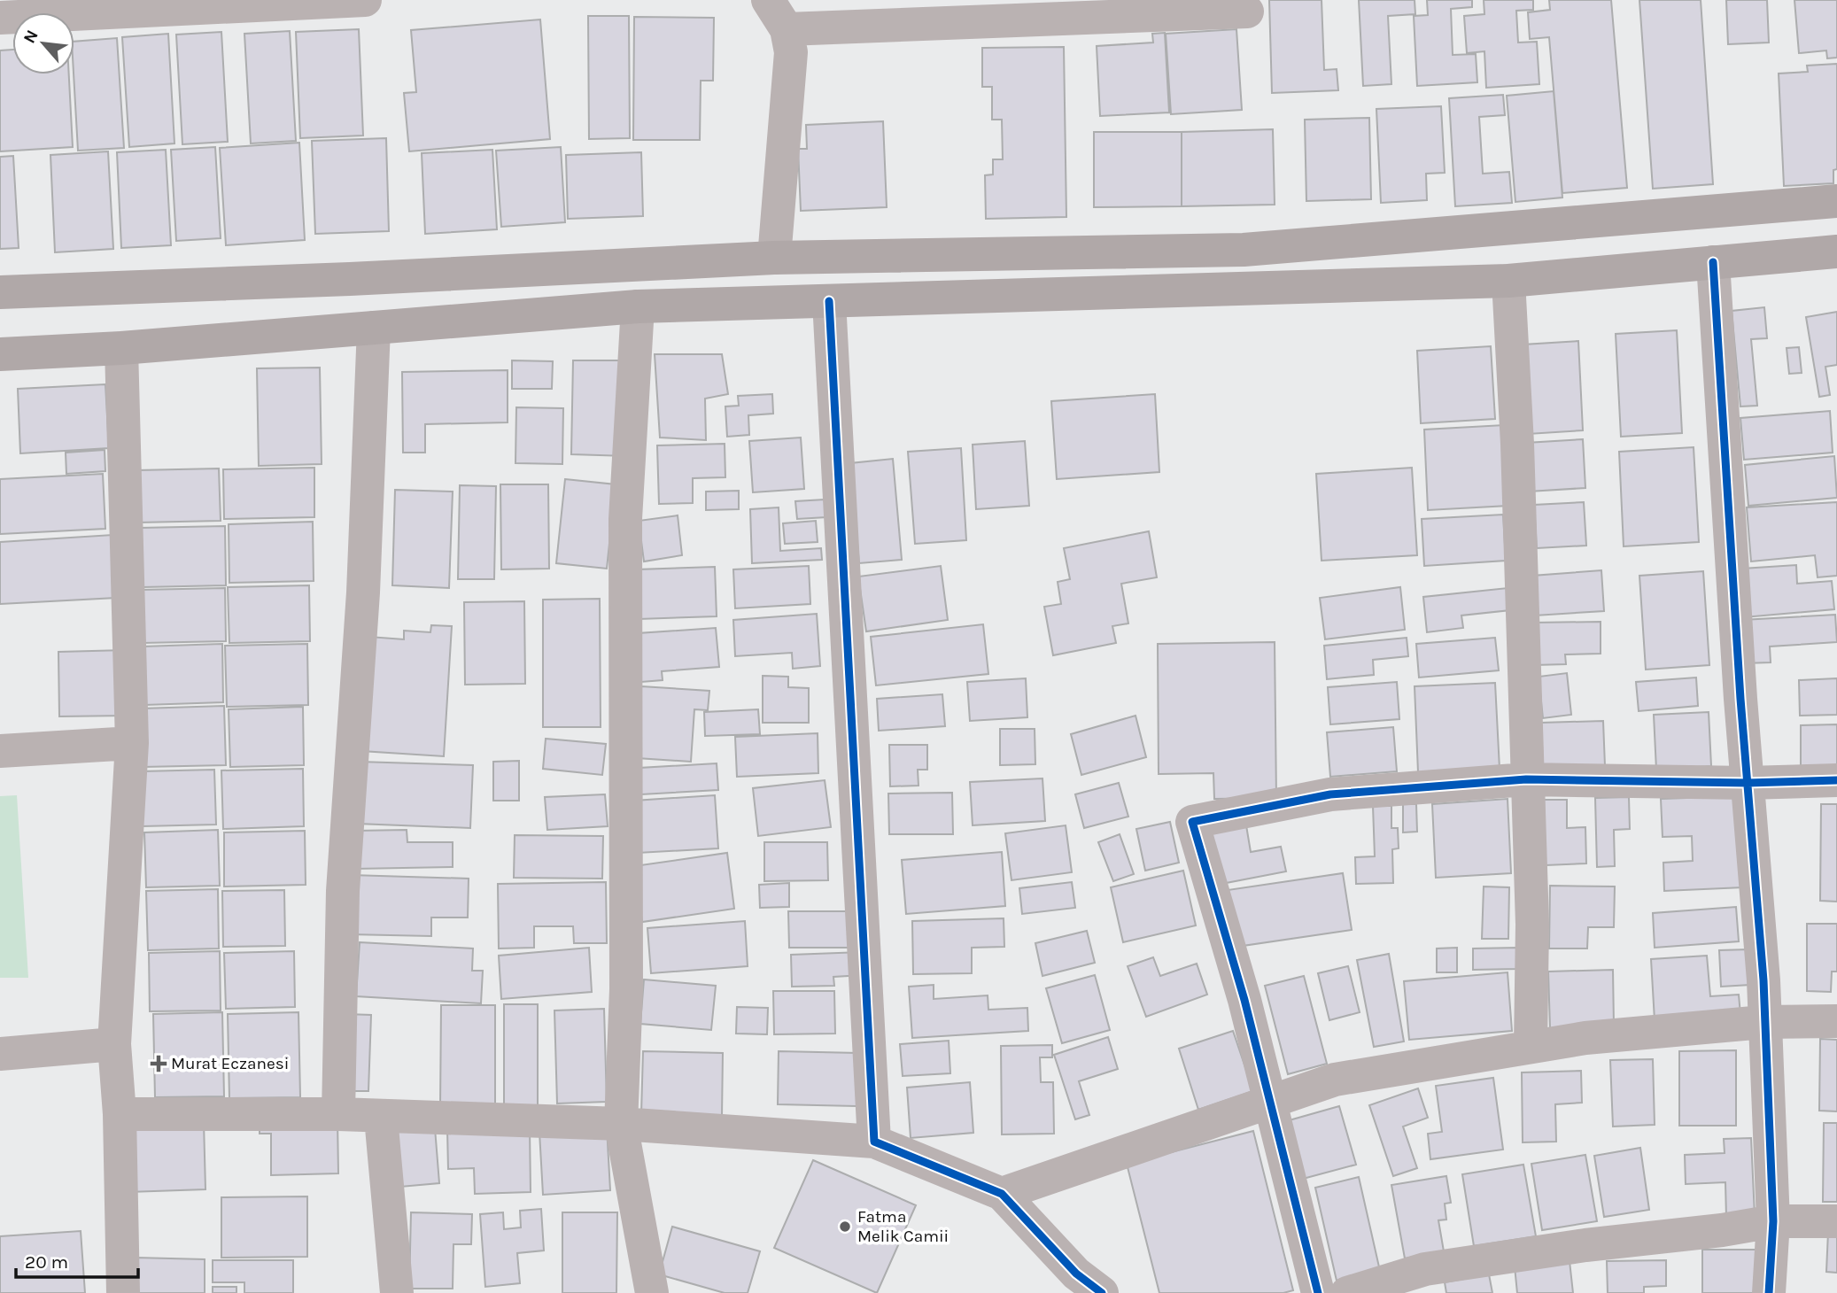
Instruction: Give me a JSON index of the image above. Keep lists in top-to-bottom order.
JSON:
{
  "places": {
    "health": ["Murat Eczanesi"],
    "other": ["Fatma Melik Camii"]
  },
  "scale_bar": "20 m",
  "north": "top left"
}
